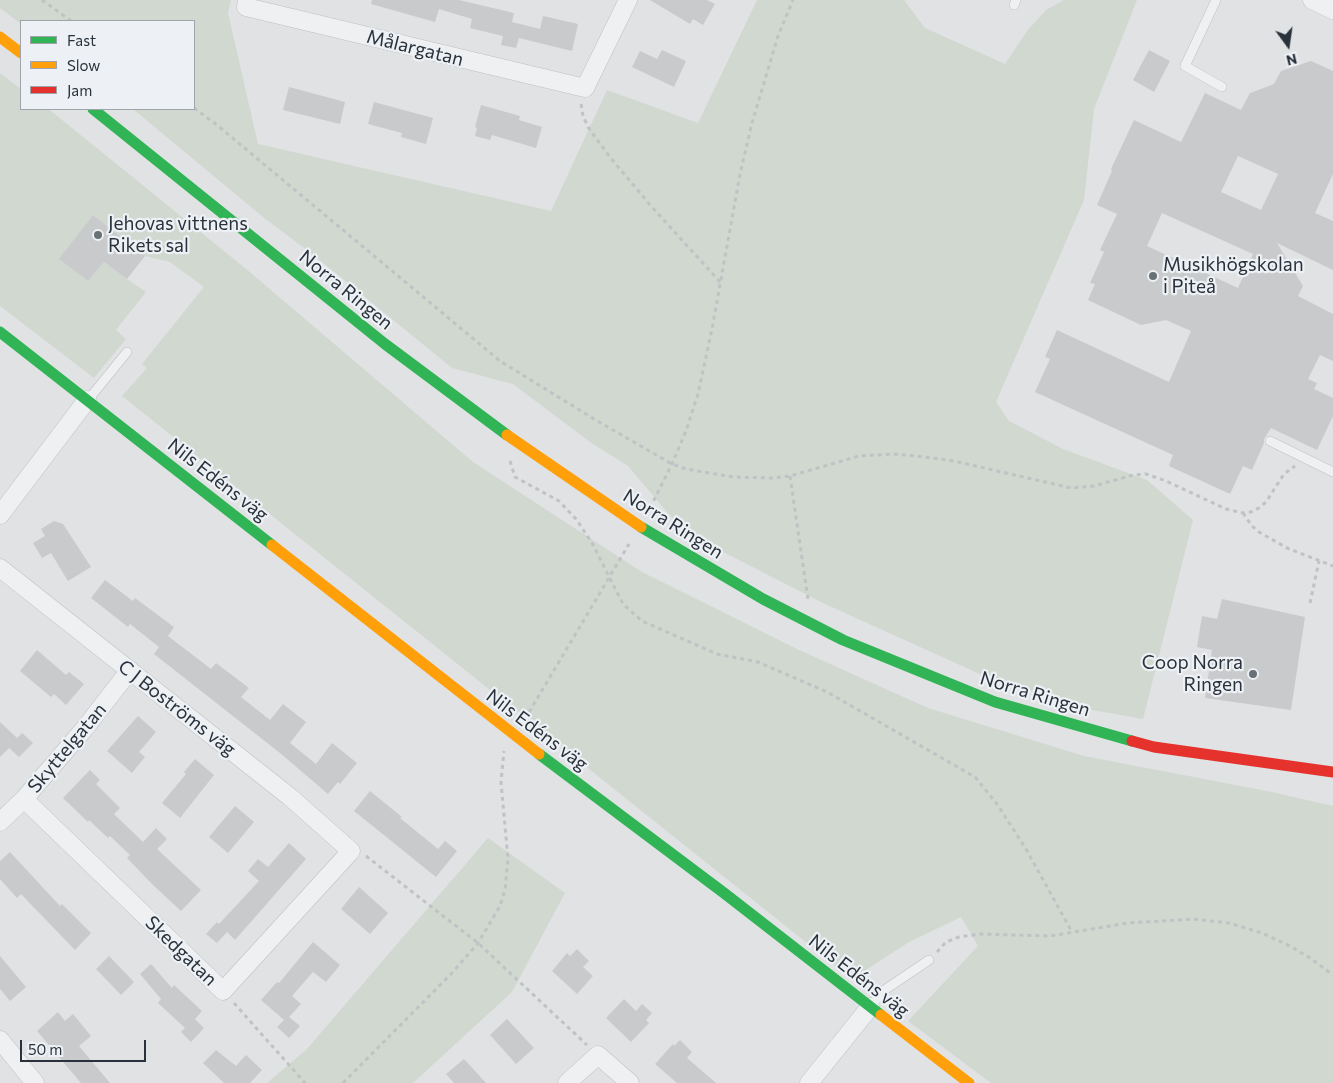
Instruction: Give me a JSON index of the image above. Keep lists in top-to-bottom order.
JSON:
{
  "streets": {
    "main road": ["Norra Ringen", "Nils Edéns väg"],
    "street": [
      "Målargatan",
      "C J Boströms väg",
      "Skyttelgatan",
      "Skedgatan"
    ]
  },
  "crossings": [
    ["C J Boströms väg", "Skyttelgatan"],
    ["C J Boströms väg", "Skedgatan"],
    ["Skyttelgatan", "Skedgatan"]
  ],
  "places": ["Jehovas vittnens Rikets sal", "Musikhögskolan i Piteå", "Coop Norra Ringen"],
  "legend": ["Fast", "Slow", "Jam"],
  "scale_bar": "50 m",
  "north": "bottom"
}
